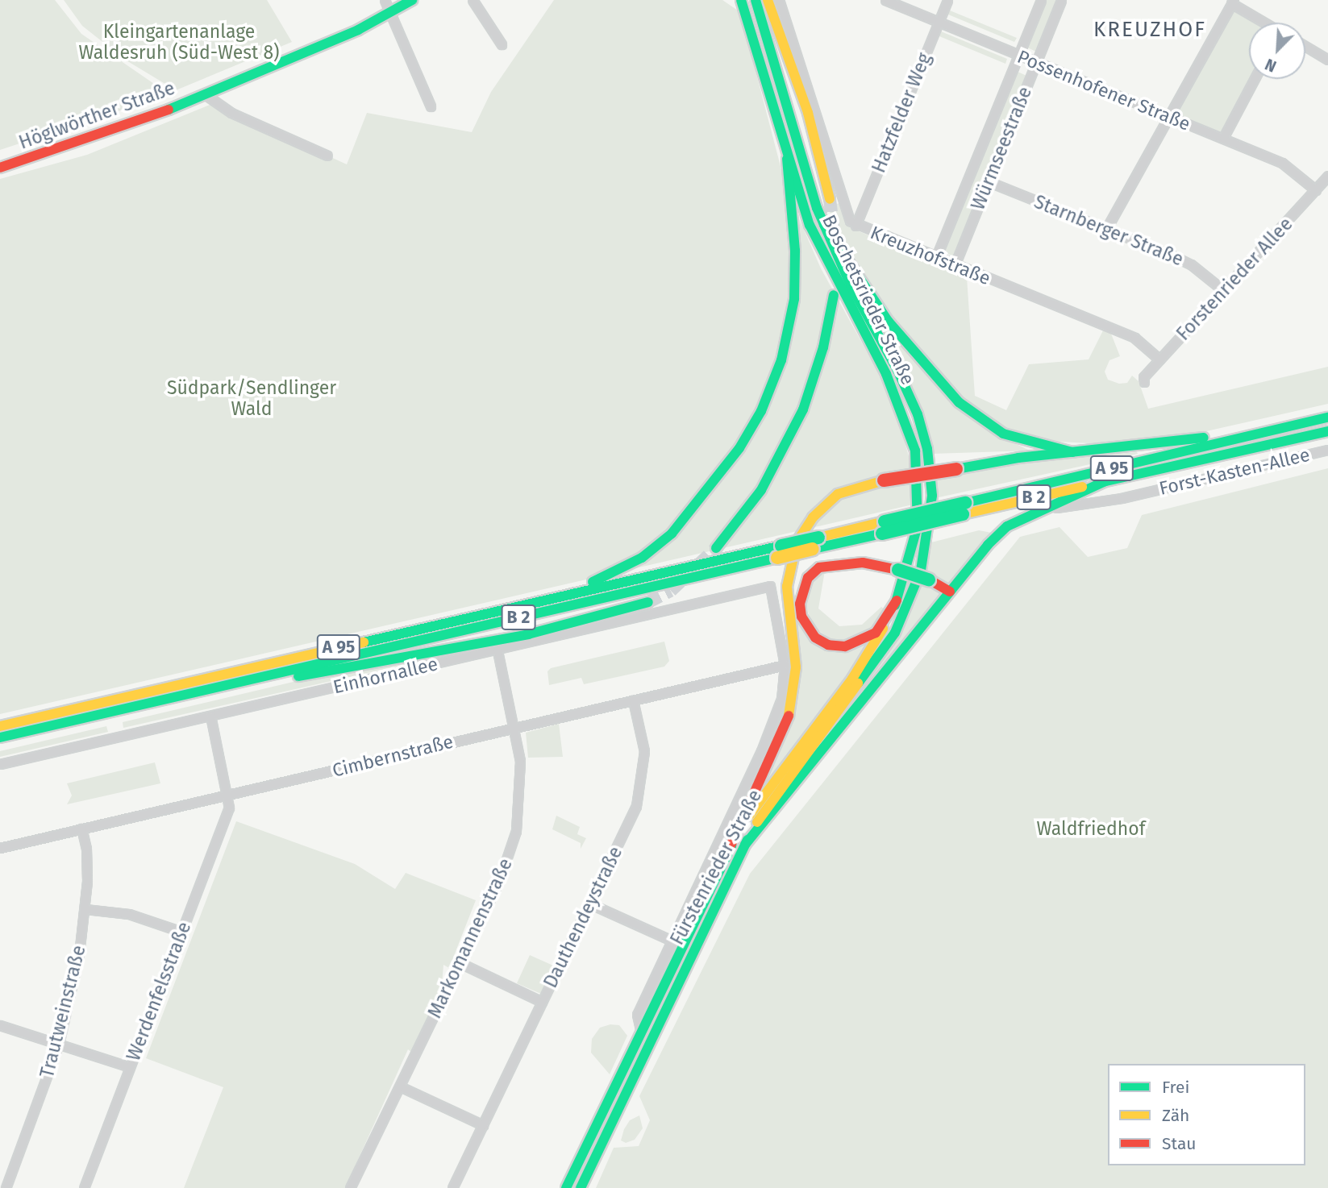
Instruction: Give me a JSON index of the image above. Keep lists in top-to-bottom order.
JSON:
{
  "streets": {
    "main road": [
      "Höglwörther Straße",
      "Boschetsrieder Straße",
      "A 95",
      "B 2",
      "Fürstenrieder Straße"
    ],
    "street": [
      "Possenhofener Straße",
      "Hatzfelder Weg",
      "Würmseestraße",
      "Starnberger Straße",
      "Kreuzhofstraße",
      "Forstenrieder Allee",
      "Forst-Kasten-Allee",
      "Einhornallee",
      "Cimbernstraße",
      "Dauthendeystraße",
      "Markomannenstraße",
      "Werdenfelsstraße",
      "Trautweinstraße"
    ]
  },
  "crossings": [
    ["Possenhofener Straße", "Hatzfelder Weg"],
    ["Possenhofener Straße", "Würmseestraße"],
    ["Possenhofener Straße", "Forstenrieder Allee"],
    ["Hatzfelder Weg", "Kreuzhofstraße"],
    ["Würmseestraße", "Starnberger Straße"],
    ["Würmseestraße", "Kreuzhofstraße"],
    ["Starnberger Straße", "Forstenrieder Allee"],
    ["Kreuzhofstraße", "Forstenrieder Allee"],
    ["Boschetsrieder Straße", "Fürstenrieder Straße"],
    ["A 95", "B 2"],
    ["Einhornallee", "Fürstenrieder Straße"],
    ["Einhornallee", "Markomannenstraße"],
    ["Cimbernstraße", "Fürstenrieder Straße"],
    ["Cimbernstraße", "Dauthendeystraße"],
    ["Cimbernstraße", "Markomannenstraße"],
    ["Cimbernstraße", "Werdenfelsstraße"],
    ["Cimbernstraße", "Trautweinstraße"]
  ],
  "districts": ["KREUZHOF"],
  "parks": ["Kleingartenanlage Waldesruh (Süd-West 8)", "Südpark/Sendlinger Wald", "Waldfriedhof"],
  "legend": ["Frei", "Zäh", "Stau"],
  "north": "bottom left"
}
